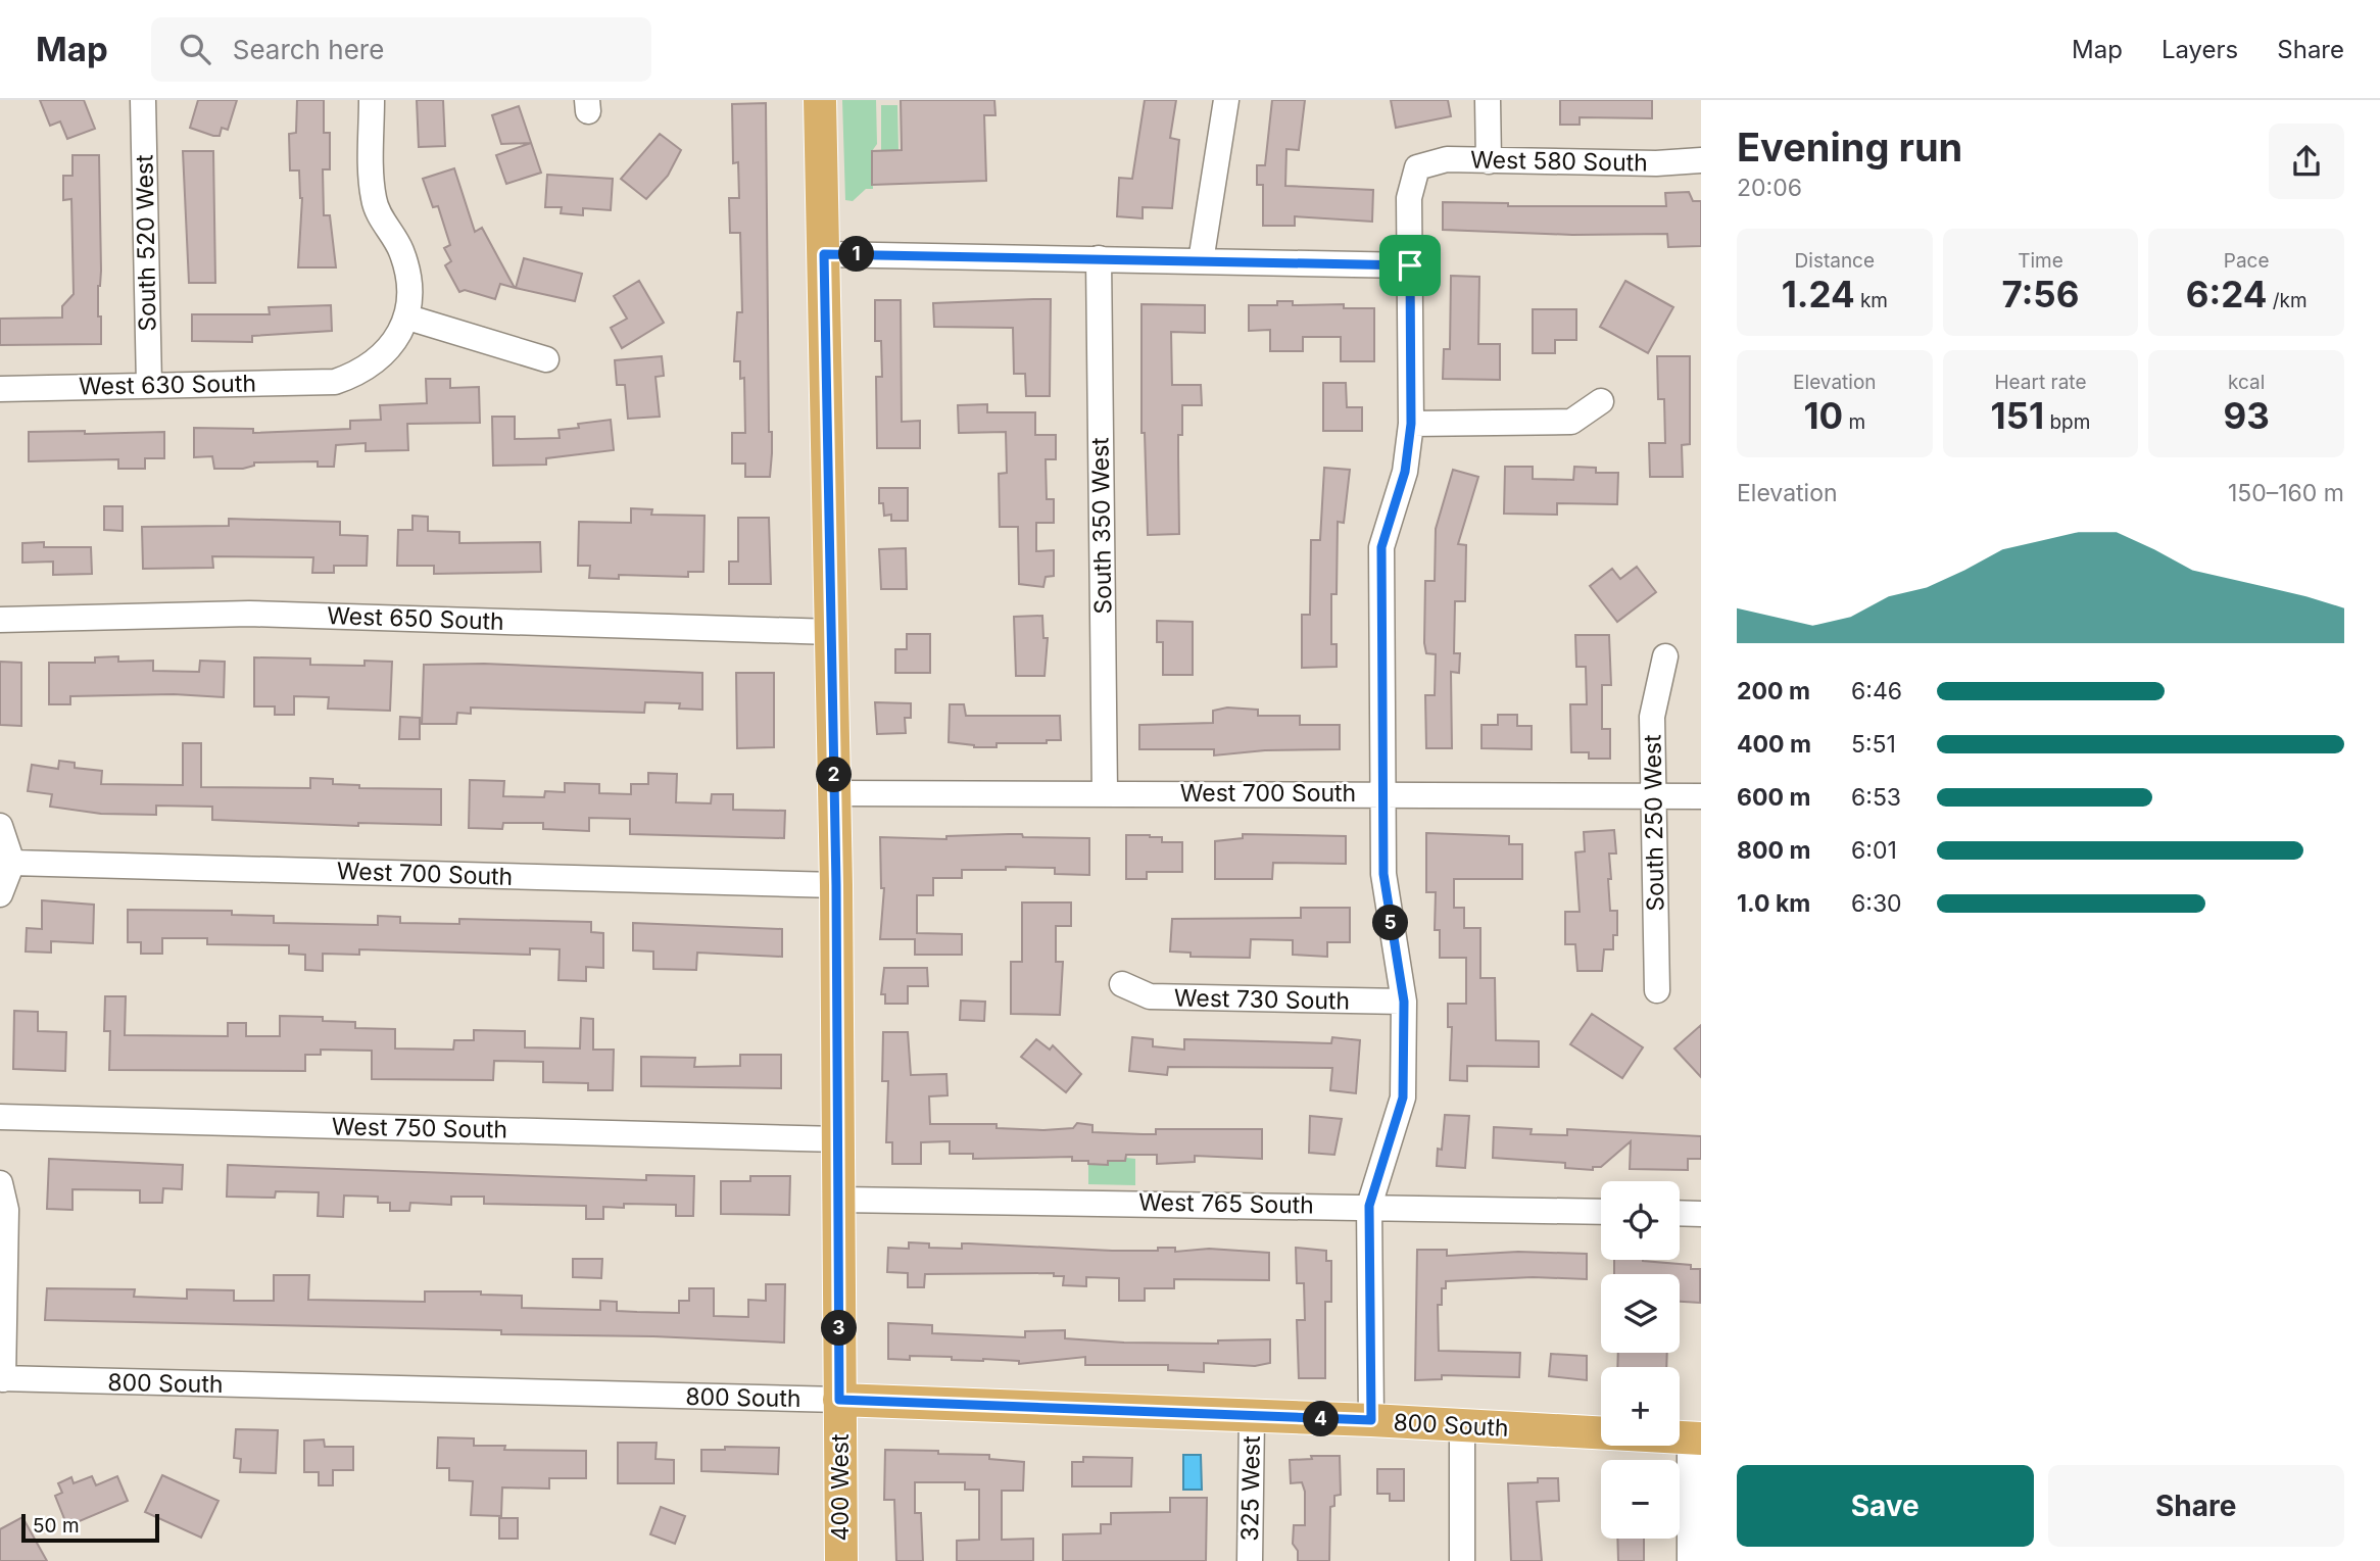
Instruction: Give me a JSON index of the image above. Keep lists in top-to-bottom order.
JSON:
{
  "streets": {
    "main road": ["800 South", "400 West"],
    "street": [
      "West 580 South",
      "South 520 West",
      "West 630 South",
      "South 350 West",
      "West 650 South",
      "West 700 South",
      "South 250 West",
      "West 730 South",
      "West 750 South",
      "West 765 South",
      "325 West"
    ]
  },
  "crossings": [
    ["South 520 West", "West 630 South"],
    ["South 350 West", "West 700 South"],
    ["West 650 South", "400 West"],
    ["West 700 South", "South 250 West"],
    ["West 700 South", "400 West"],
    ["West 750 South", "400 West"],
    ["West 765 South", "400 West"],
    ["800 South", "400 West"],
    ["800 South", "325 West"]
  ],
  "scale_bar": "50 m",
  "page": {
    "header": "Map",
    "search": "Search here",
    "nav": ["Map", "Layers", "Share"],
    "heading": ["Evening run", "20:06"],
    "stats": [
      ["Distance", "1.24 km"],
      ["Time", "7:56"],
      ["Pace", "6:24 /km"],
      ["Elevation", "10 m"],
      ["Heart rate", "151 bpm"],
      ["kcal", "93"]
    ],
    "pins": [
      "1",
      "2",
      "5",
      "3",
      "4"
    ],
    "chart": ["Elevation", "150–160 m"],
    "list": [
      {
        "name": "200 m",
        "note": "6:46"
      },
      {
        "name": "400 m",
        "note": "5:51"
      },
      {
        "name": "600 m",
        "note": "6:53"
      },
      {
        "name": "800 m",
        "note": "6:01"
      },
      {
        "name": "1.0 km",
        "note": "6:30"
      }
    ],
    "map_buttons": ["+", "−"],
    "buttons": ["Save", "Share"],
    "scale": "50 m"
  }
}
